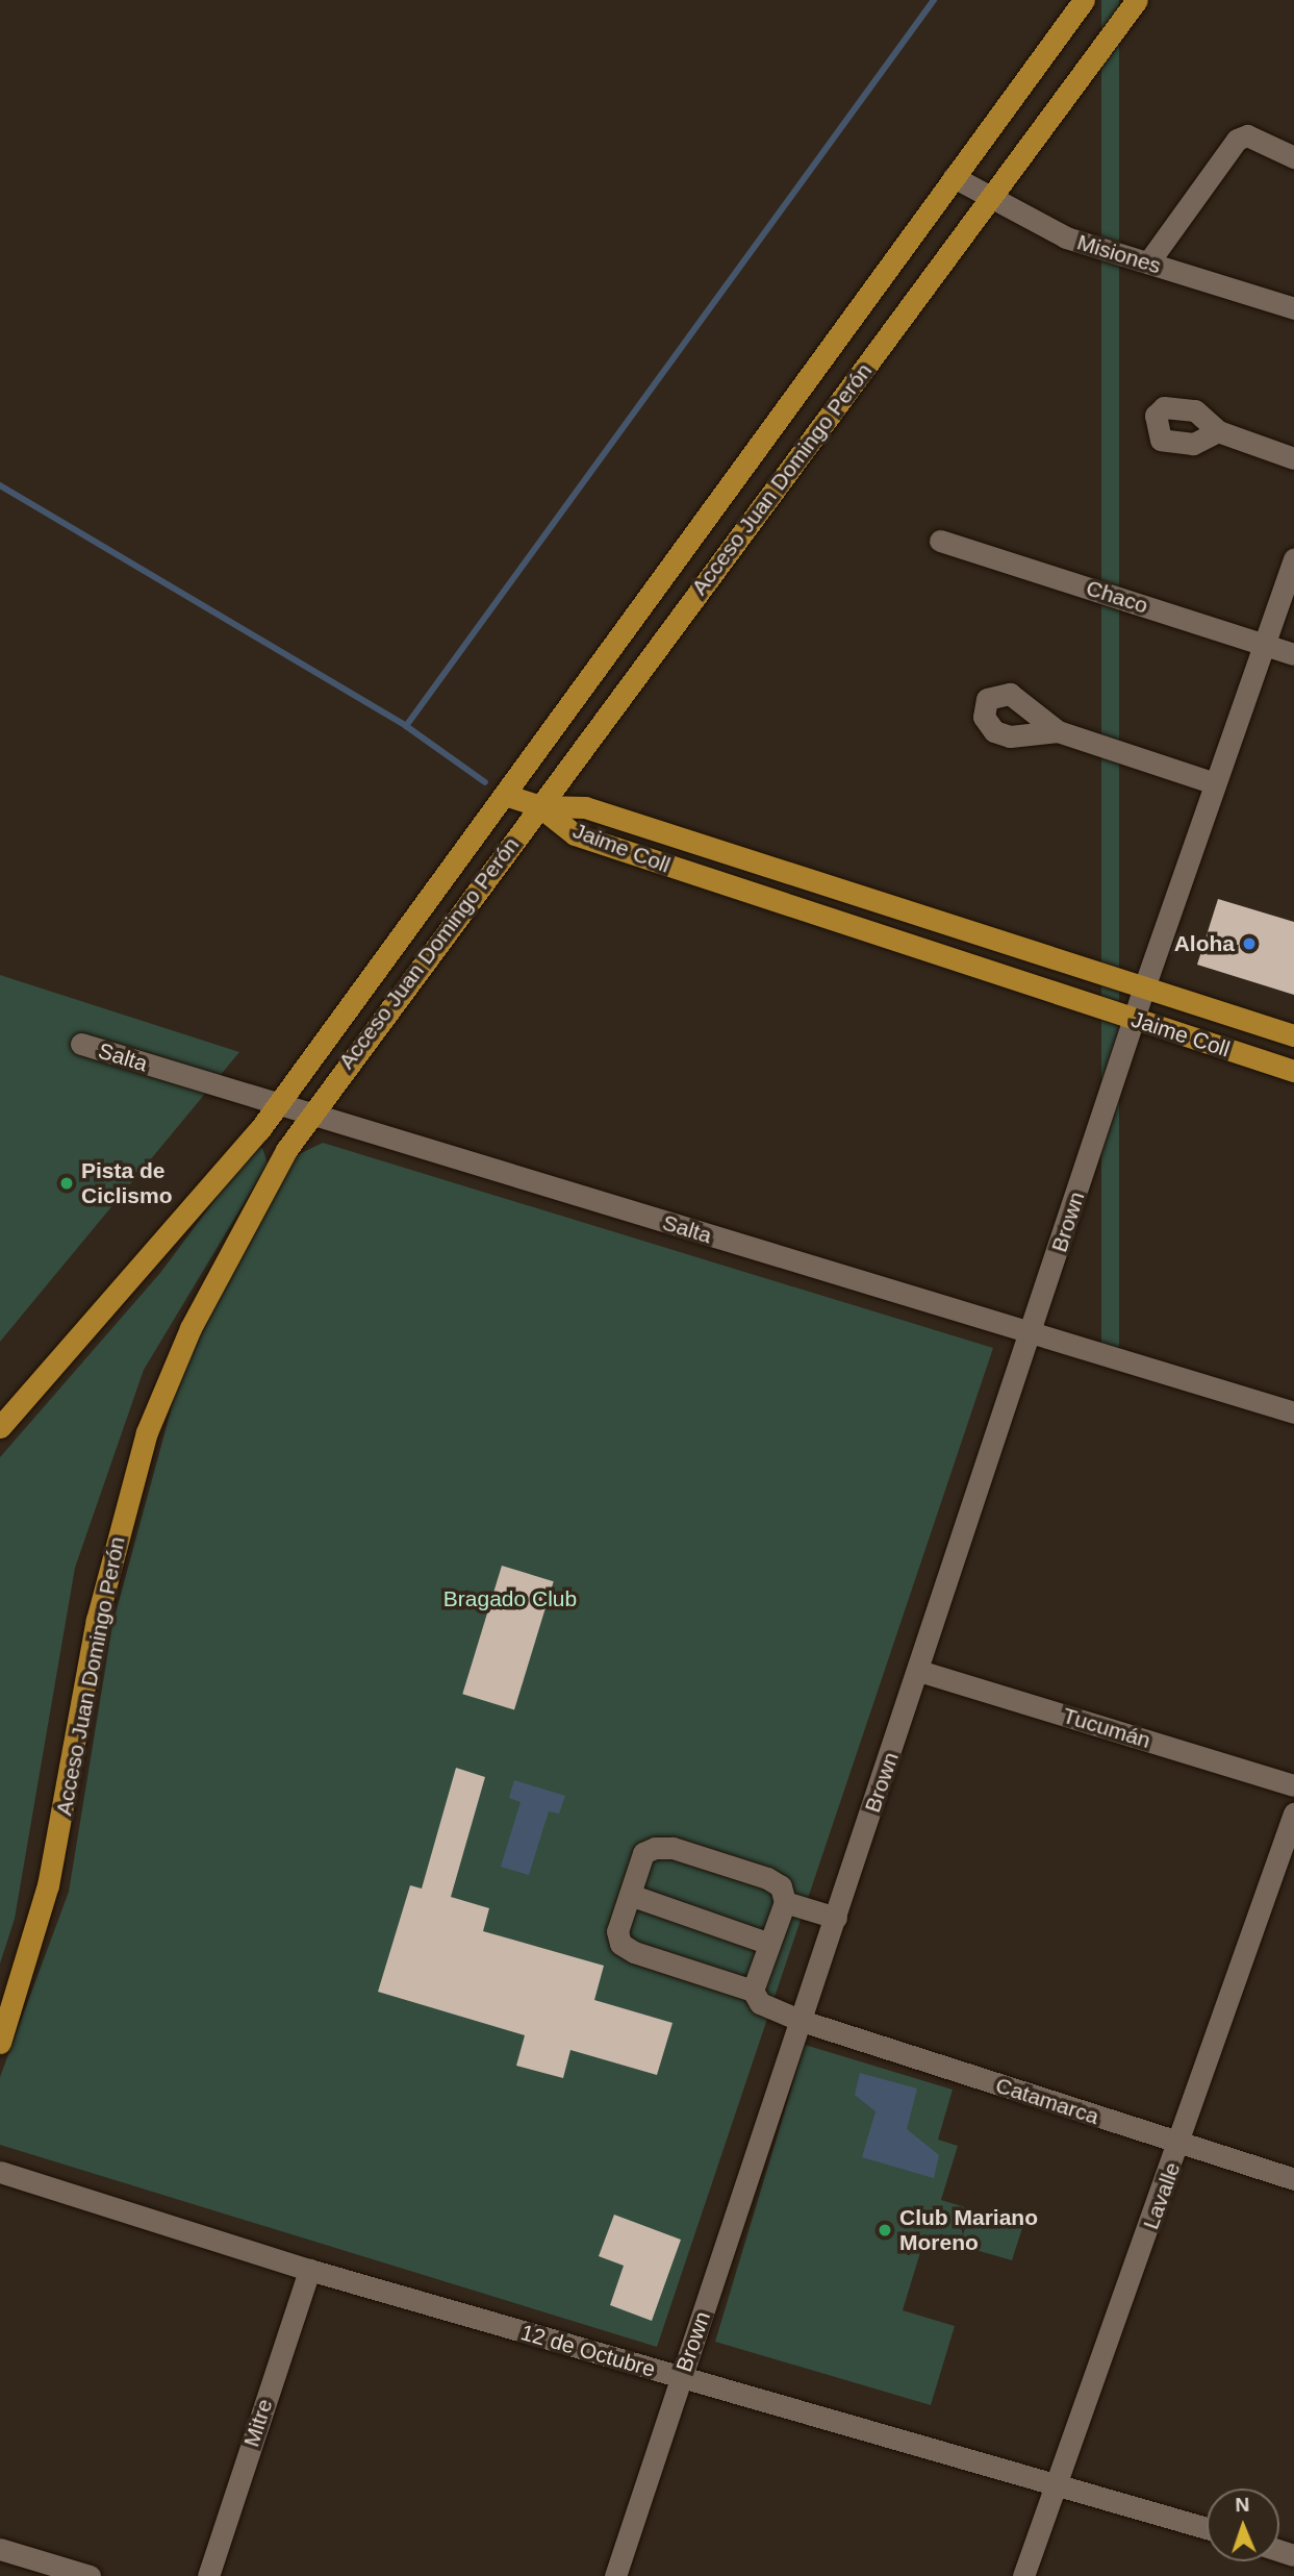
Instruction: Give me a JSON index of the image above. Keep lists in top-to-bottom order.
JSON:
{
  "streets": {
    "main road": ["Acceso Juan Domingo Perón", "Jaime Coll"],
    "street": [
      "Misiones",
      "Chaco",
      "Salta",
      "Brown",
      "Tucumán",
      "Catamarca",
      "Lavalle",
      "12 de Octubre",
      "Mitre"
    ]
  },
  "crossings": [
    ["Misiones", "Acceso Juan Domingo Perón"],
    ["Acceso Juan Domingo Perón", "Jaime Coll"],
    ["Acceso Juan Domingo Perón", "Salta"],
    ["Chaco", "Brown"],
    ["Jaime Coll", "Brown"],
    ["Salta", "Brown"],
    ["Brown", "Tucumán"],
    ["Brown", "Catamarca"],
    ["Brown", "12 de Octubre"],
    ["Catamarca", "Lavalle"],
    ["Lavalle", "12 de Octubre"],
    ["12 de Octubre", "Mitre"]
  ],
  "parks": ["Bragado Club"],
  "places": ["Aloha", "Pista de Ciclismo", "Club Mariano Moreno"],
  "north": "top"
}
